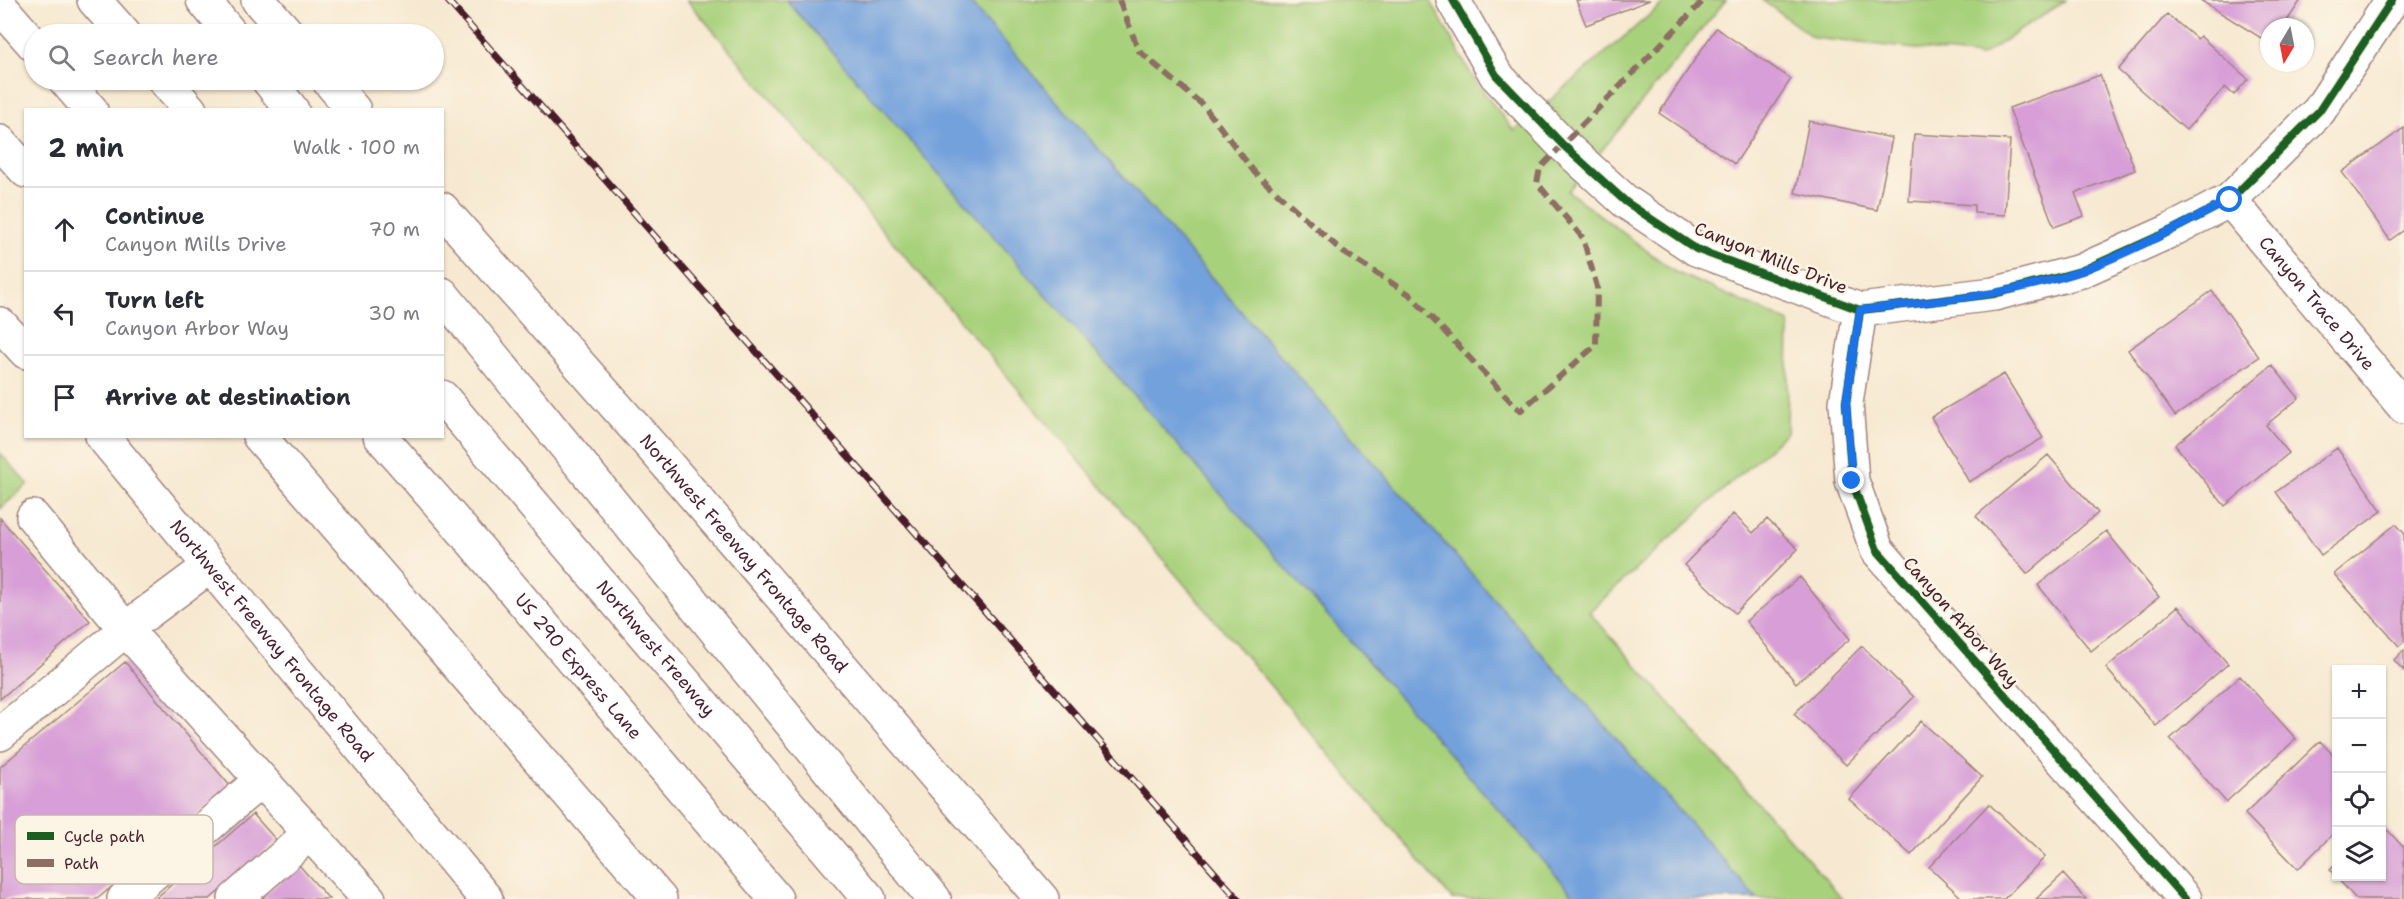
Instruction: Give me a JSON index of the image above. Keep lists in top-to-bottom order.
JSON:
{
  "streets": {
    "main road": [
      "Canyon Mills Drive",
      "Canyon Trace Drive",
      "Northwest Freeway Frontage Road",
      "Canyon Arbor Way",
      "Northwest Freeway",
      "US 290 Express Lane"
    ]
  },
  "crossings": [
    ["Canyon Mills Drive", "Canyon Trace Drive"],
    ["Canyon Mills Drive", "Canyon Arbor Way"]
  ],
  "legend": ["Cycle path", "Path"],
  "north": "bottom",
  "page": {
    "search": "Search here",
    "heading": ["2 min", "Walk · 100 m"],
    "list": [
      ["Continue", "Canyon Mills Drive", "70 m"],
      ["Turn left", "Canyon Arbor Way", "30 m"],
      "Arrive at destination"
    ],
    "map_buttons": ["+", "−"]
  }
}
